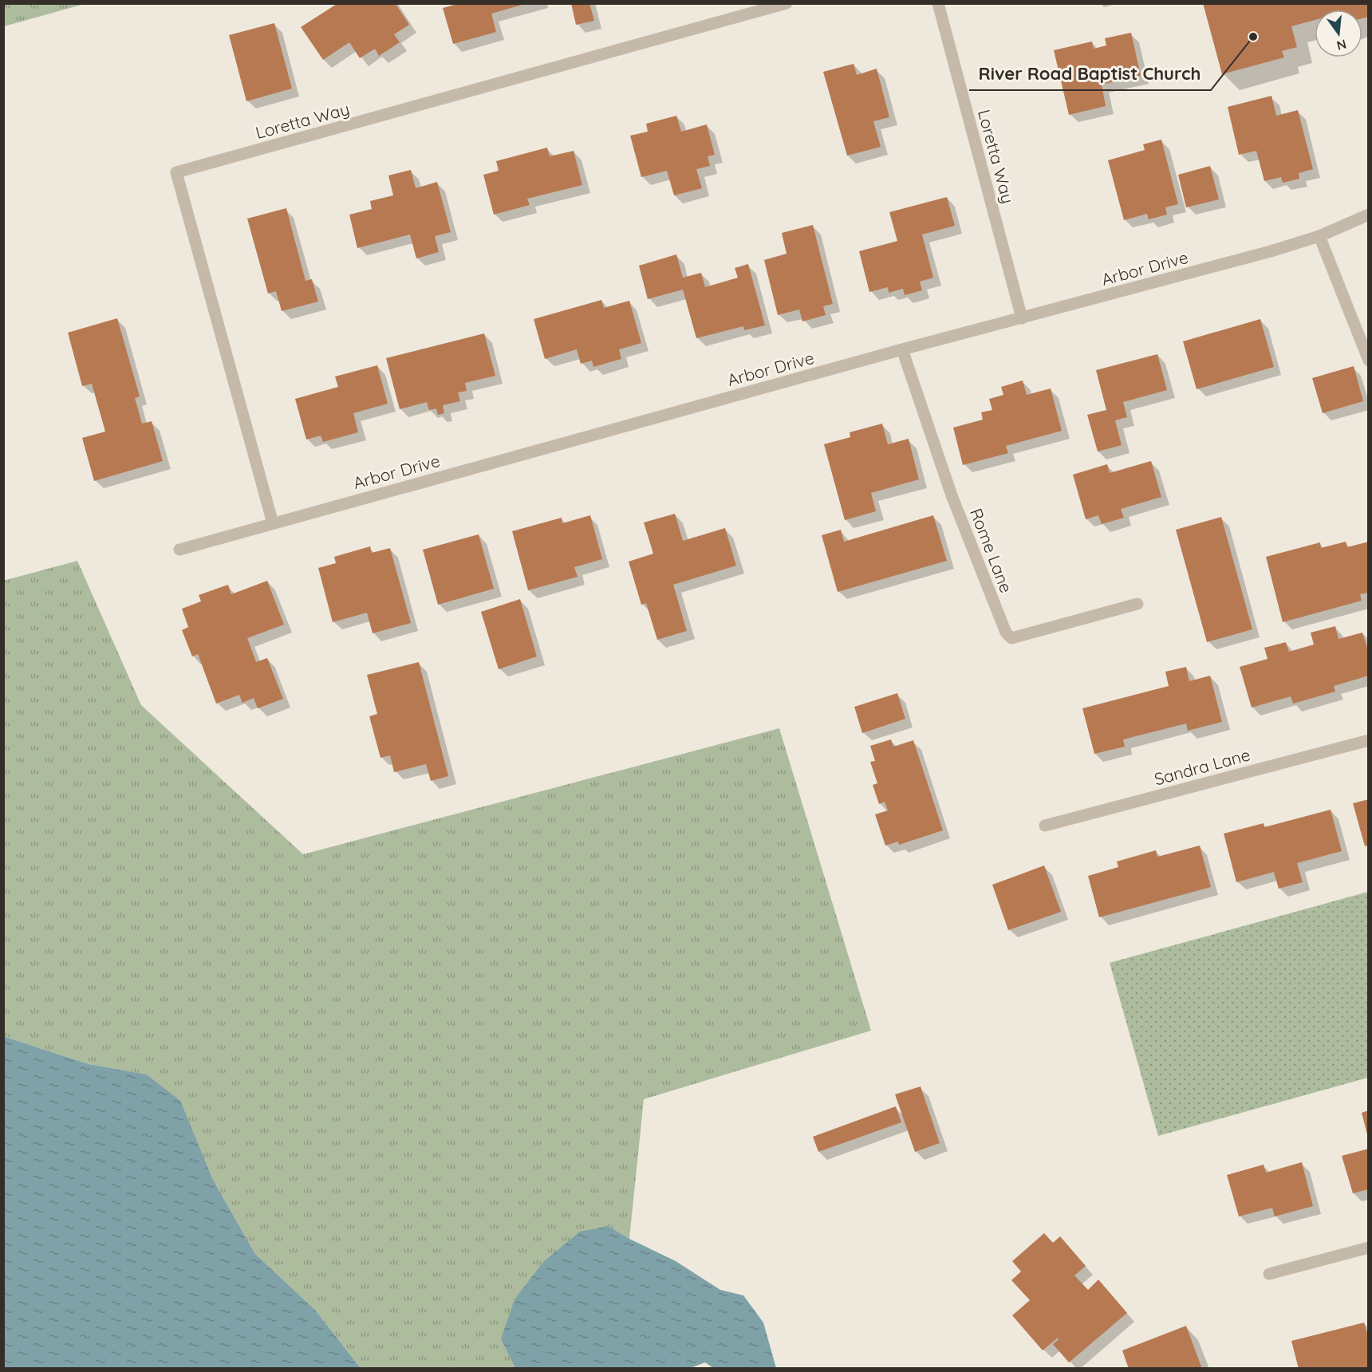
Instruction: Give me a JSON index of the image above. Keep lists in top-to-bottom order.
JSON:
{
  "streets": {
    "street": [
      "Loretta Way",
      "Arbor Drive",
      "Rome Lane",
      "Sandra Lane"
    ]
  },
  "crossings": [
    ["Loretta Way", "Arbor Drive"],
    ["Arbor Drive", "Rome Lane"]
  ],
  "places": ["River Road Baptist Church"],
  "north": "bottom"
}
